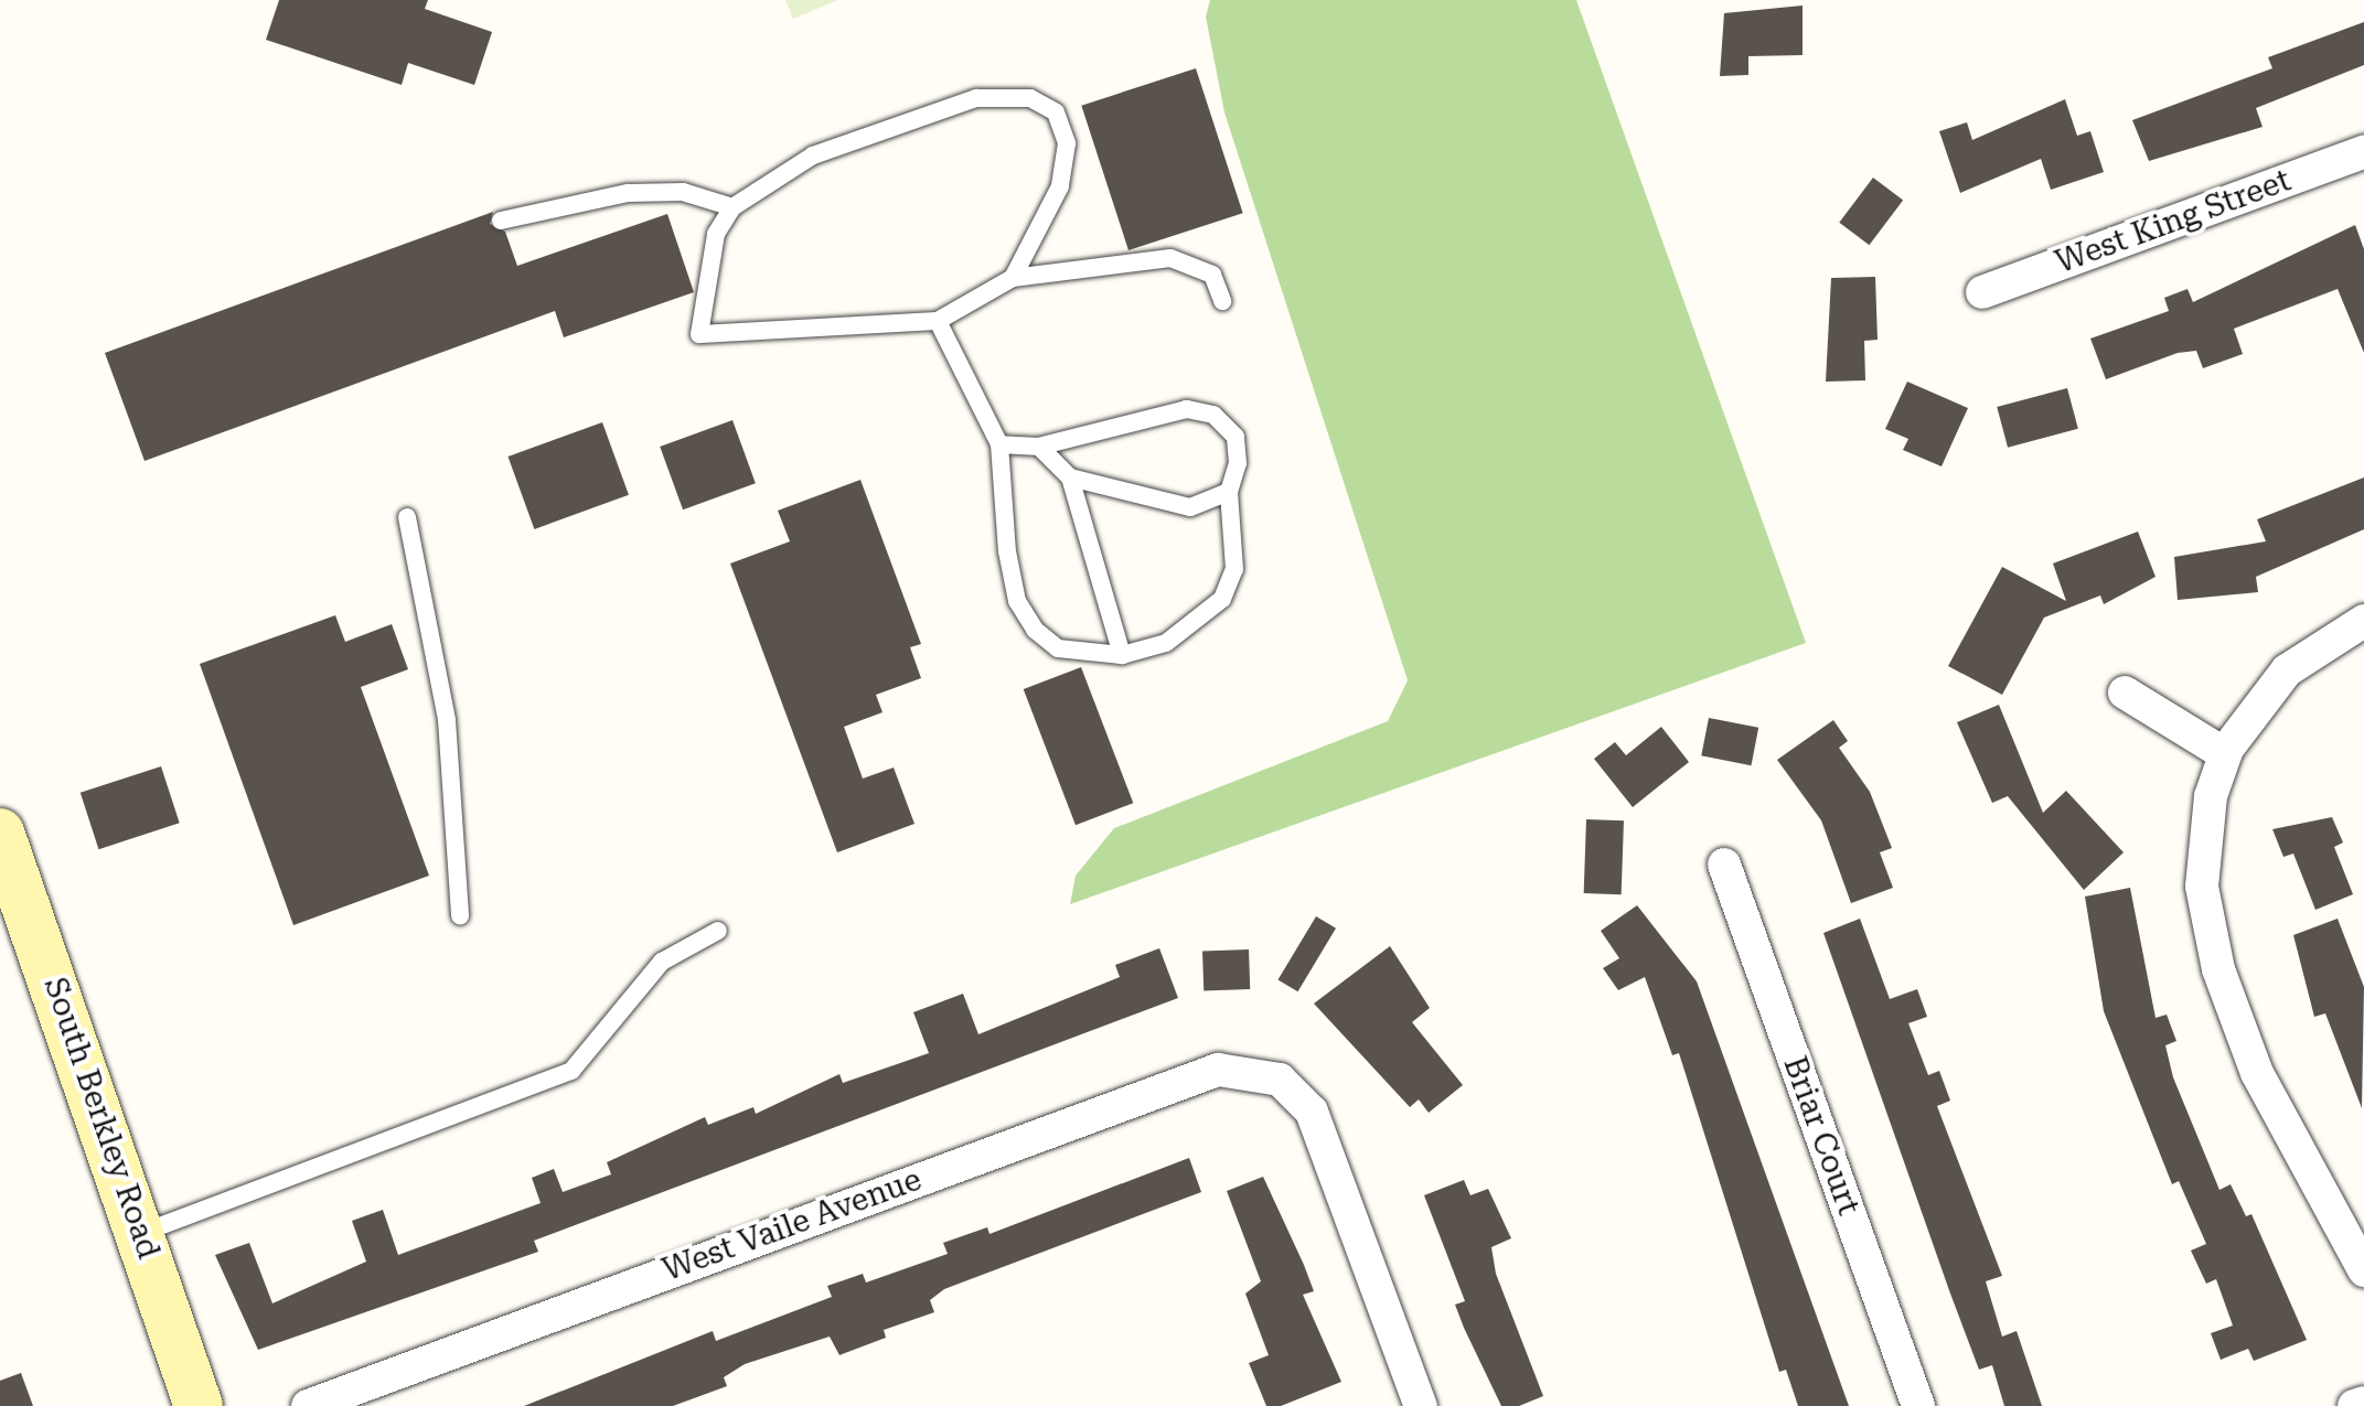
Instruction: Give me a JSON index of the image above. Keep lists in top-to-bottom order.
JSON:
{
  "streets": {
    "street": [
      "West King Street",
      "South Berkley Road",
      "Briar Court",
      "West Vaile Avenue"
    ]
  }
}
